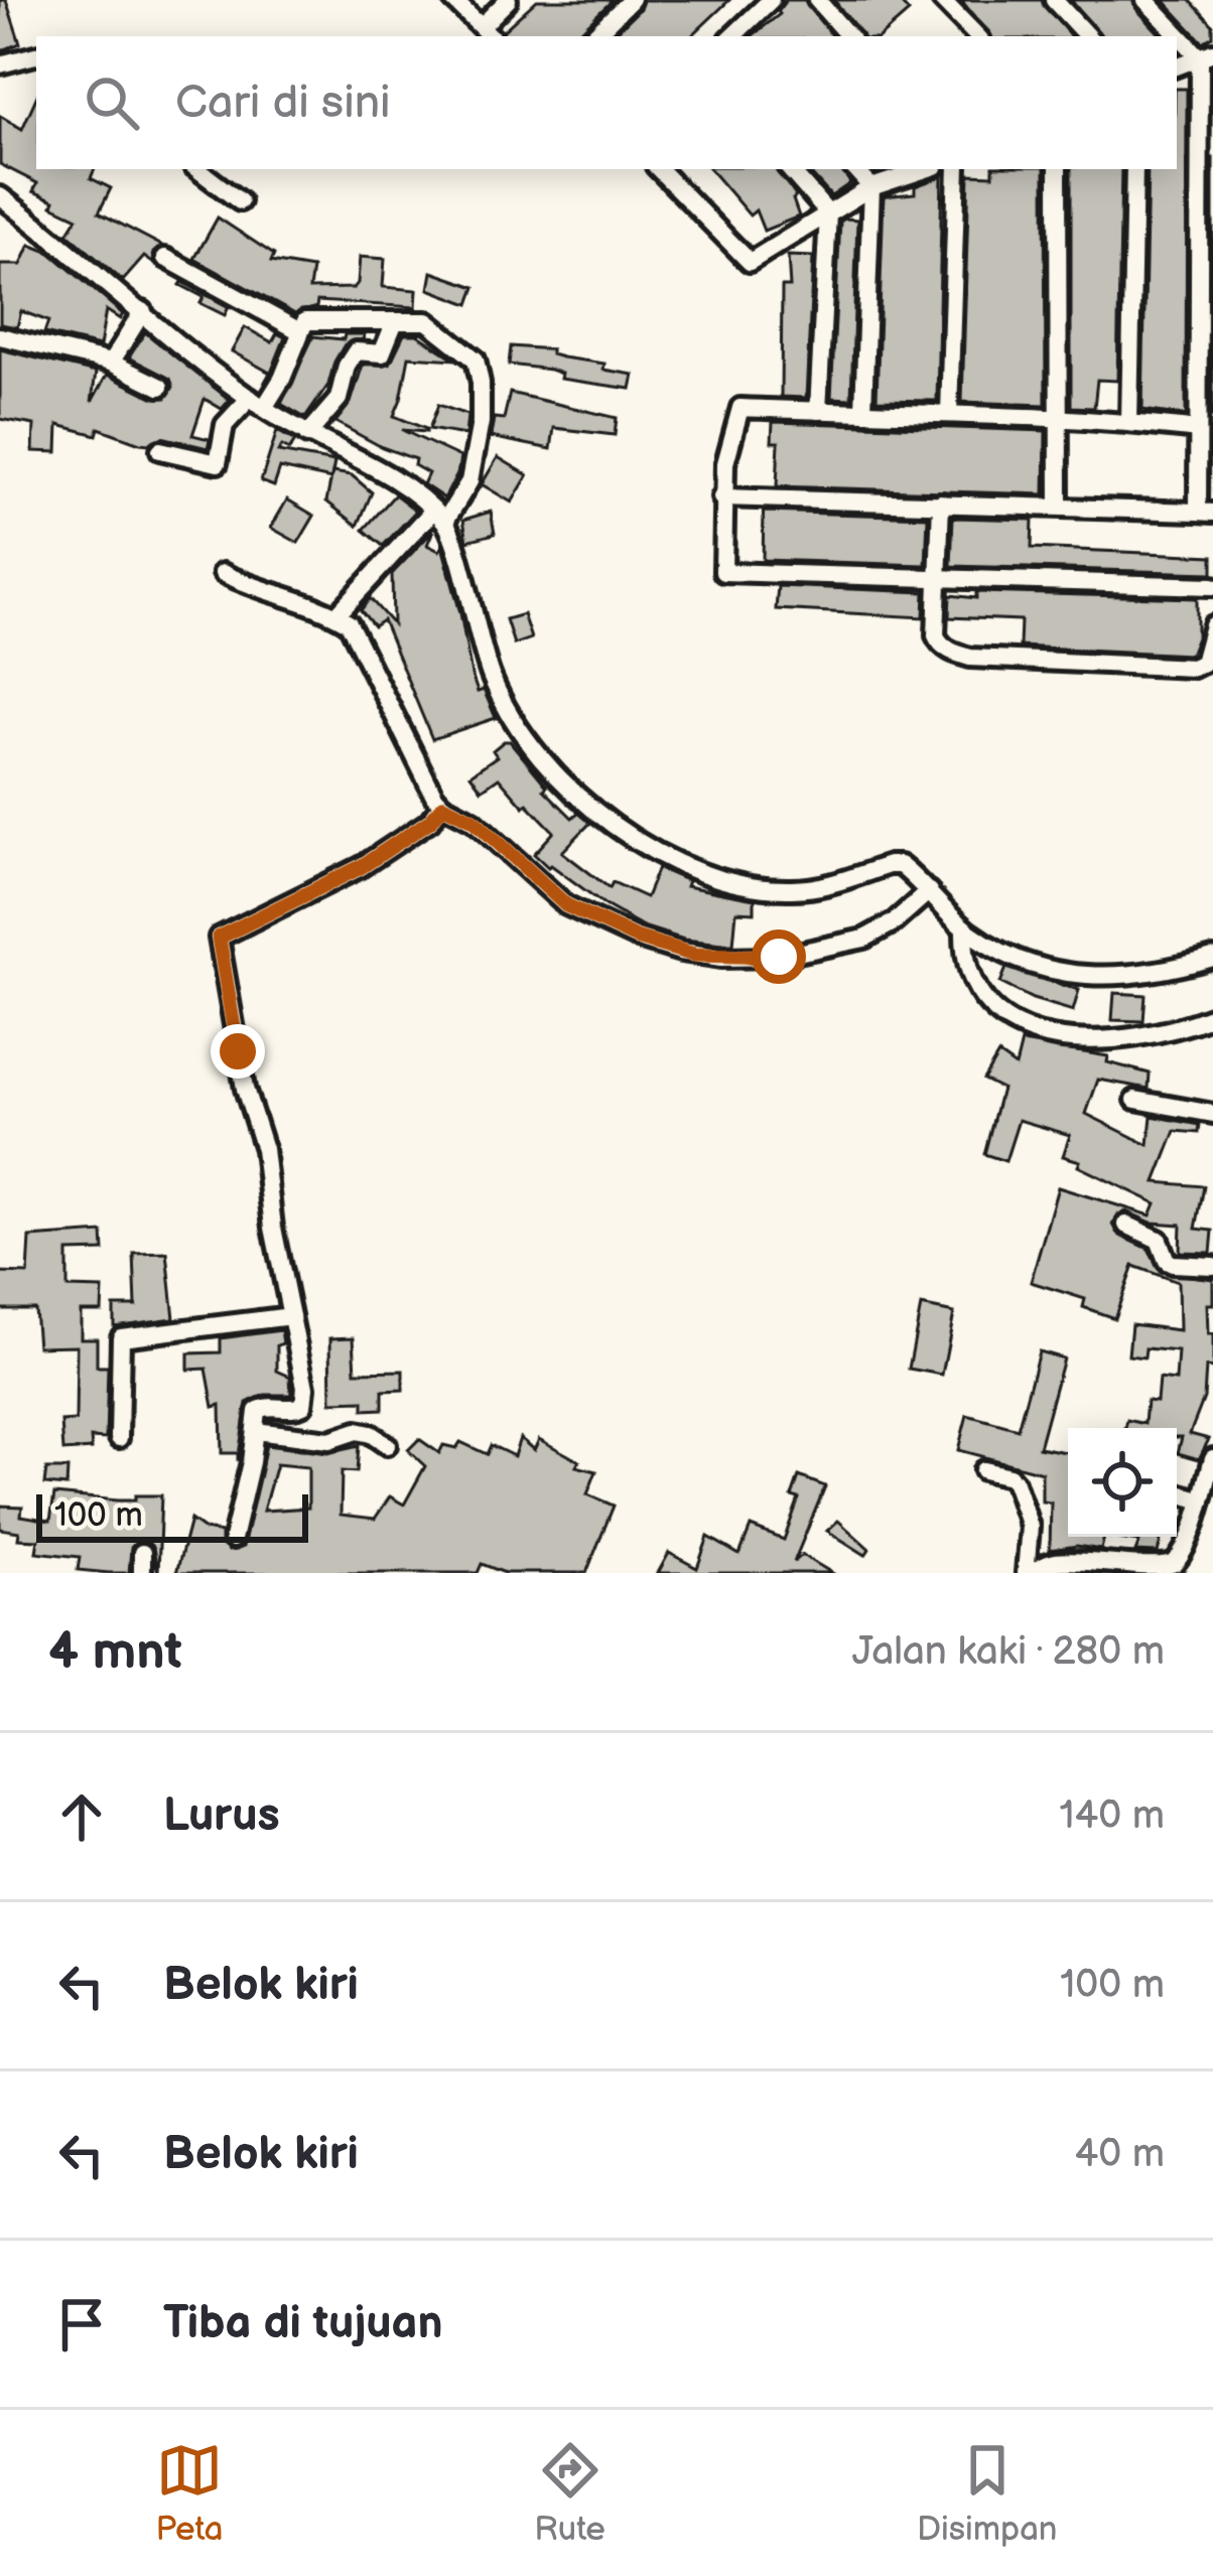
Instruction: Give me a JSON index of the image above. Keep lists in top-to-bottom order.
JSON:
{
  "scale_bar": "100 m",
  "page": {
    "search": "Cari di sini",
    "scale": "100 m",
    "heading": ["4 mnt", "Jalan kaki · 280 m"],
    "list": [
      ["Lurus", "140 m"],
      ["Belok kiri", "100 m"],
      ["Belok kiri", "40 m"],
      "Tiba di tujuan"
    ],
    "nav": ["Peta", "Rute", "Disimpan"]
  }
}
